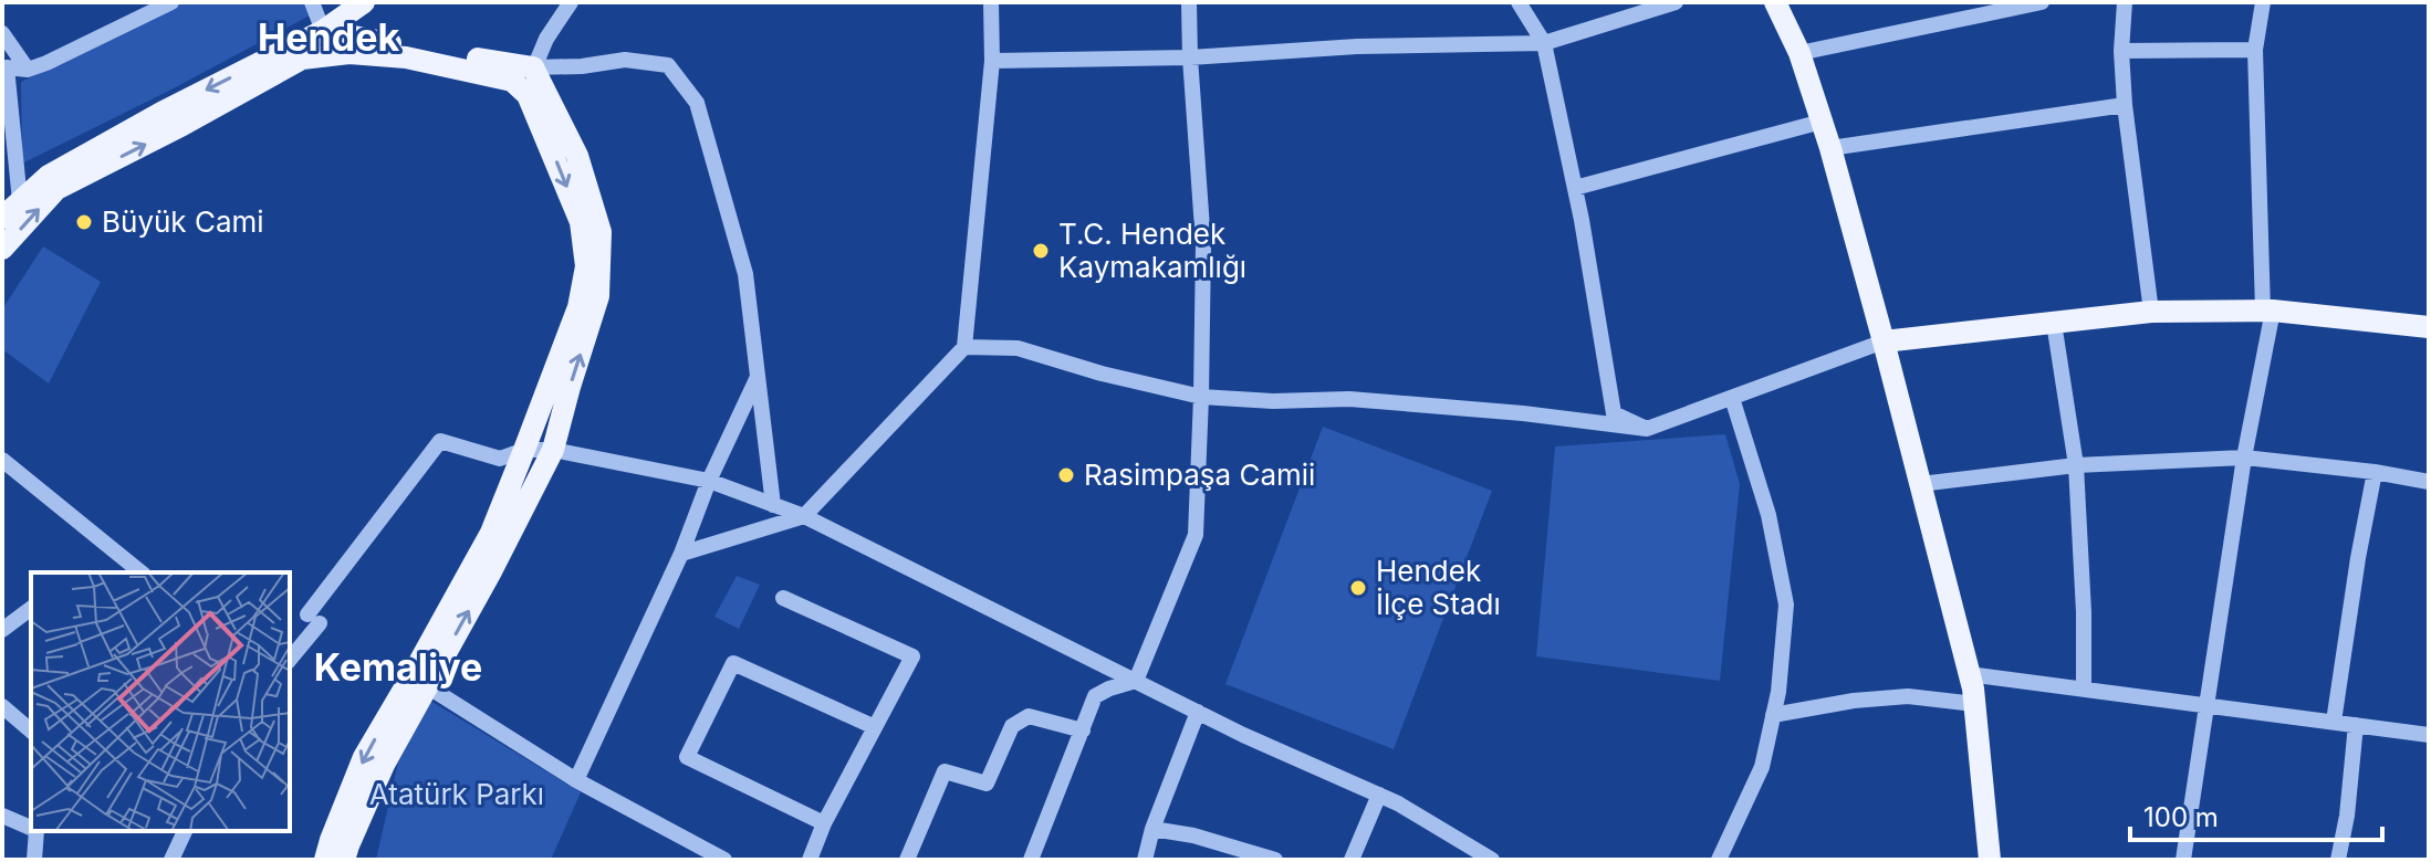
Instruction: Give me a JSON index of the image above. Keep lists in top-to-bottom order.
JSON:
{
  "districts": ["Hendek", "Kemaliye"],
  "parks": ["Atatürk Parkı"],
  "places": [
    "Büyük Cami",
    "T.C. Hendek Kaymakamlığı",
    "Rasimpaşa Camii",
    "Hendek İlçe Stadı"
  ],
  "scale_bar": "100 m"
}
